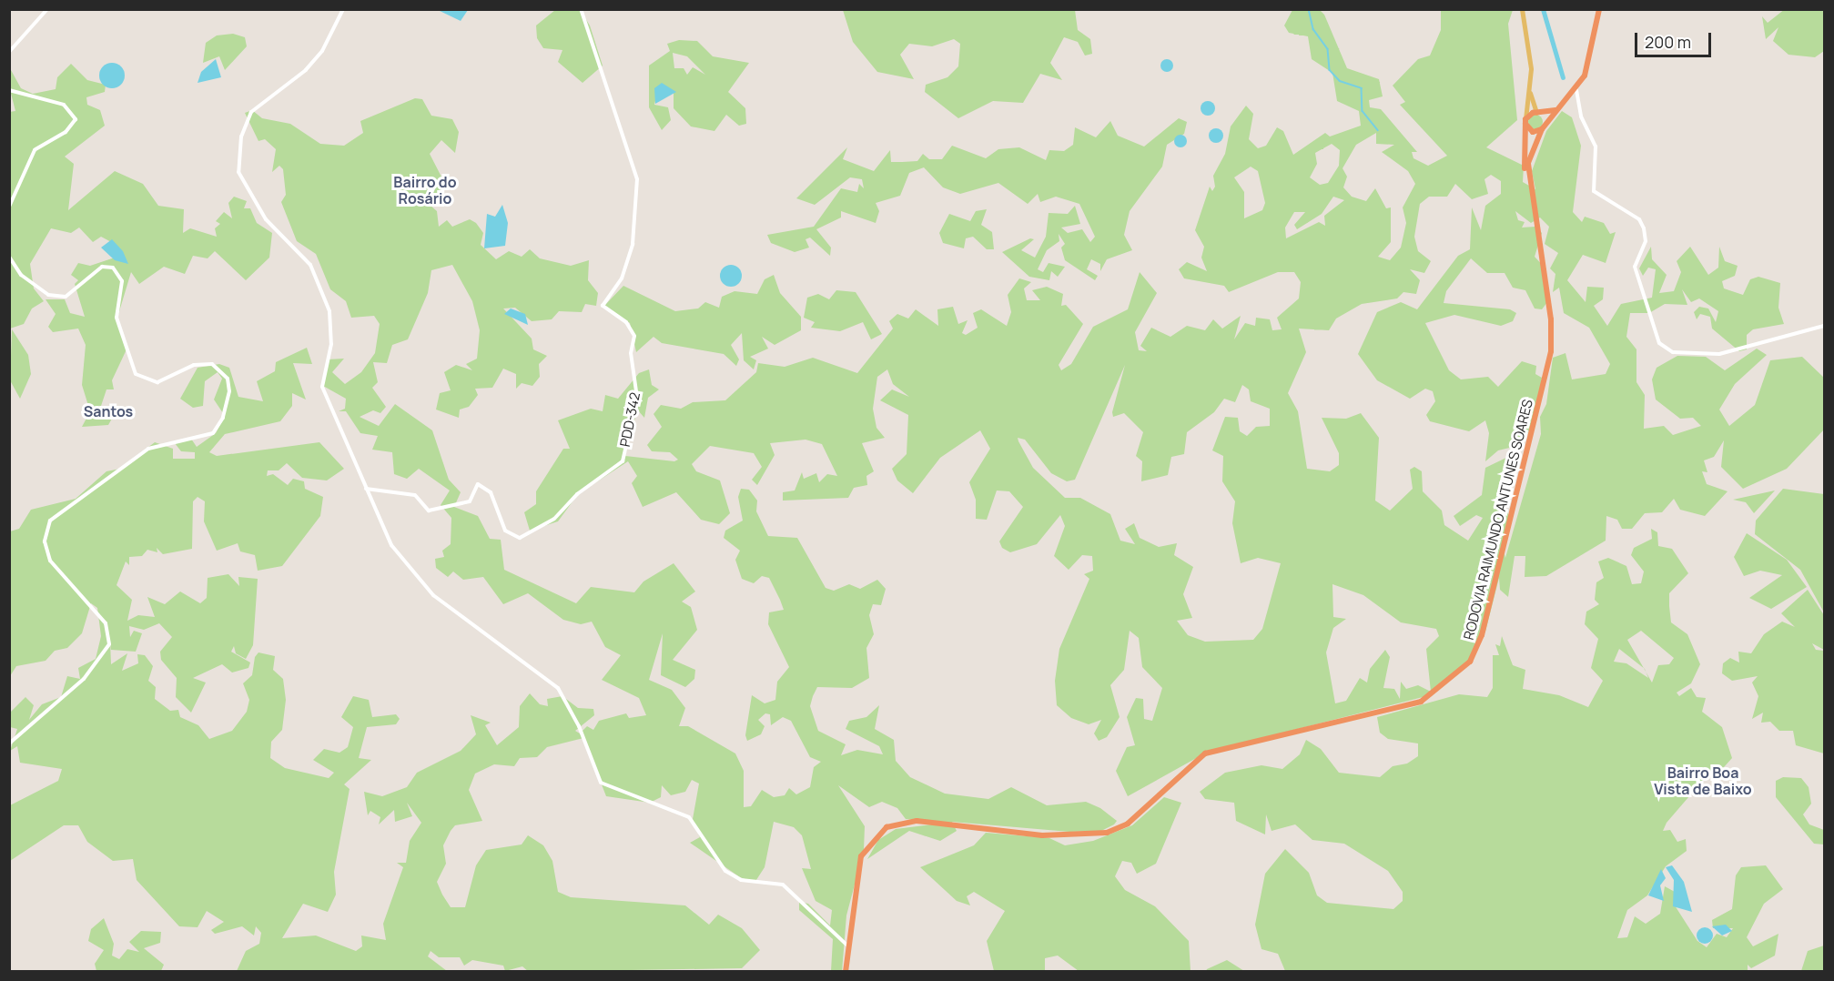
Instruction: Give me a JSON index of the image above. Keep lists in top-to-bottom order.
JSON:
{
  "streets": {
    "highway": ["RODOVIA RAIMUNDO ANTUNES SOARES"],
    "street": ["PDD-342"]
  },
  "districts": ["Bairro do Rosário", "Santos", "Bairro Boa Vista de Baixo"],
  "scale_bar": "200 m"
}
